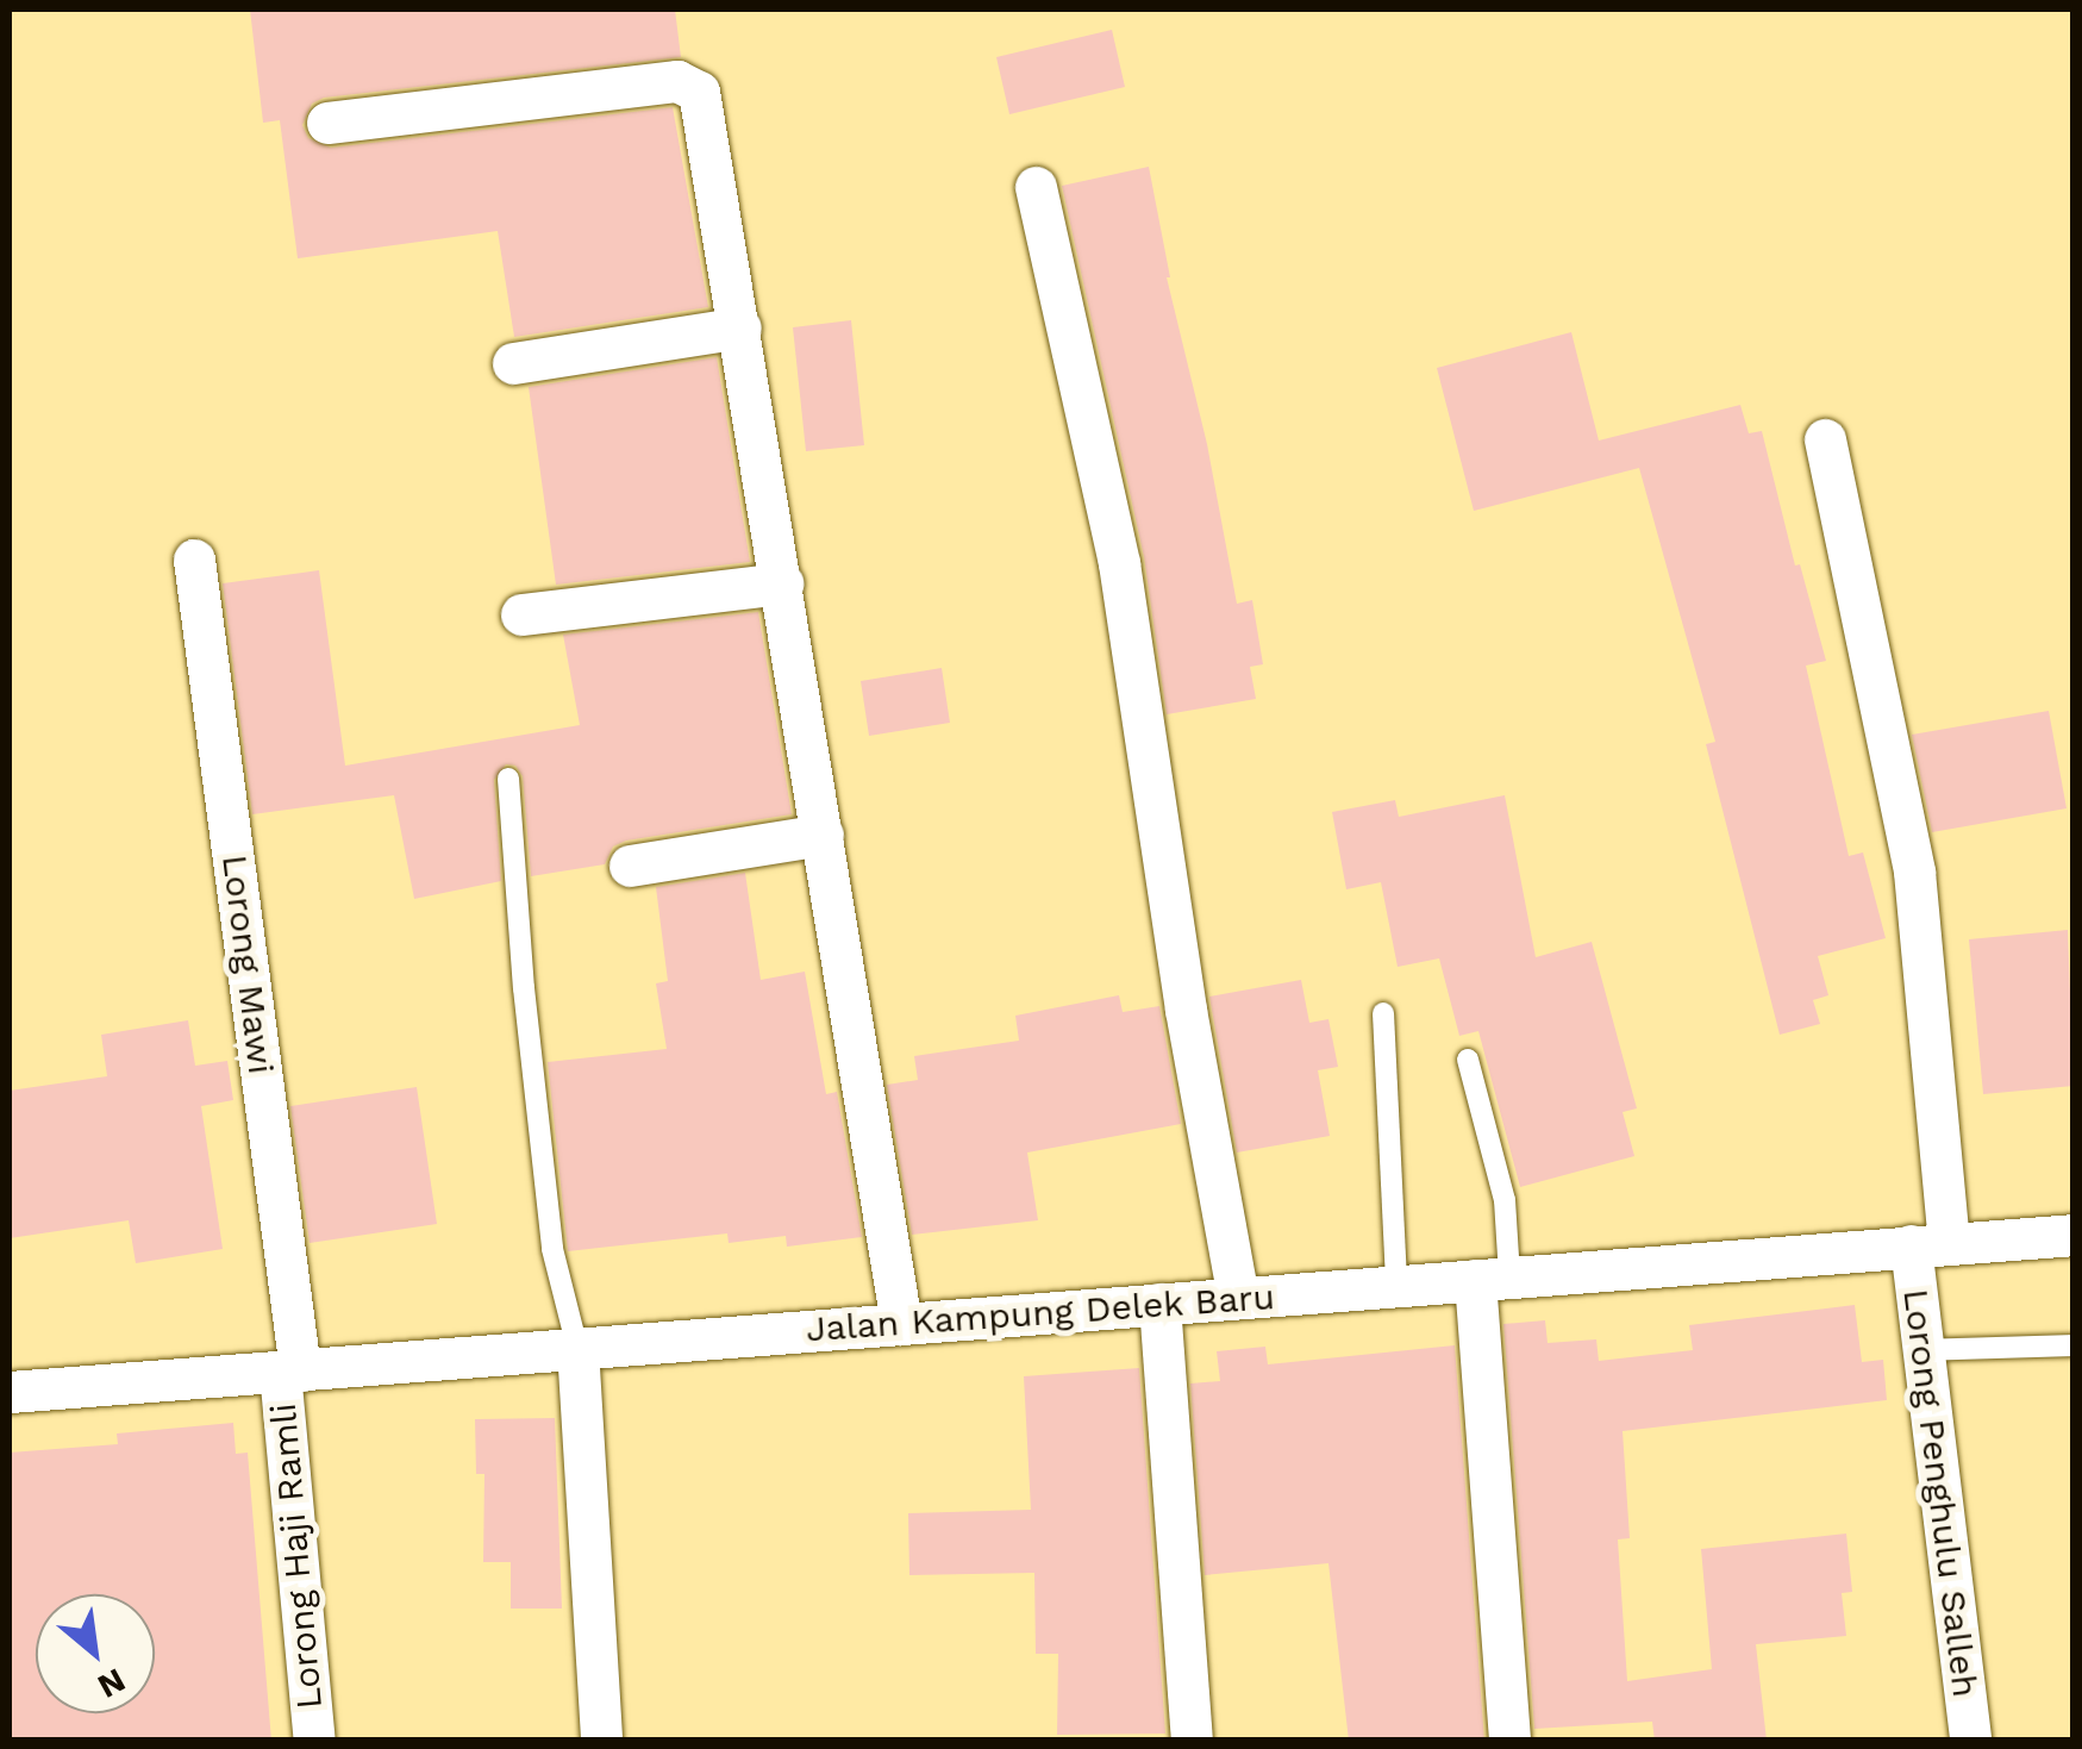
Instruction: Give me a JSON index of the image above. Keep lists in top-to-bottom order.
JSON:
{
  "streets": {
    "street": [
      "Lorong Mawi",
      "Jalan Kampung Delek Baru",
      "Lorong Penghulu Salleh",
      "Lorong Haji Ramli"
    ]
  },
  "crossings": [
    ["Lorong Mawi", "Jalan Kampung Delek Baru"],
    ["Lorong Mawi", "Lorong Haji Ramli"],
    ["Jalan Kampung Delek Baru", "Lorong Penghulu Salleh"],
    ["Jalan Kampung Delek Baru", "Lorong Haji Ramli"]
  ],
  "north": "bottom right"
}
